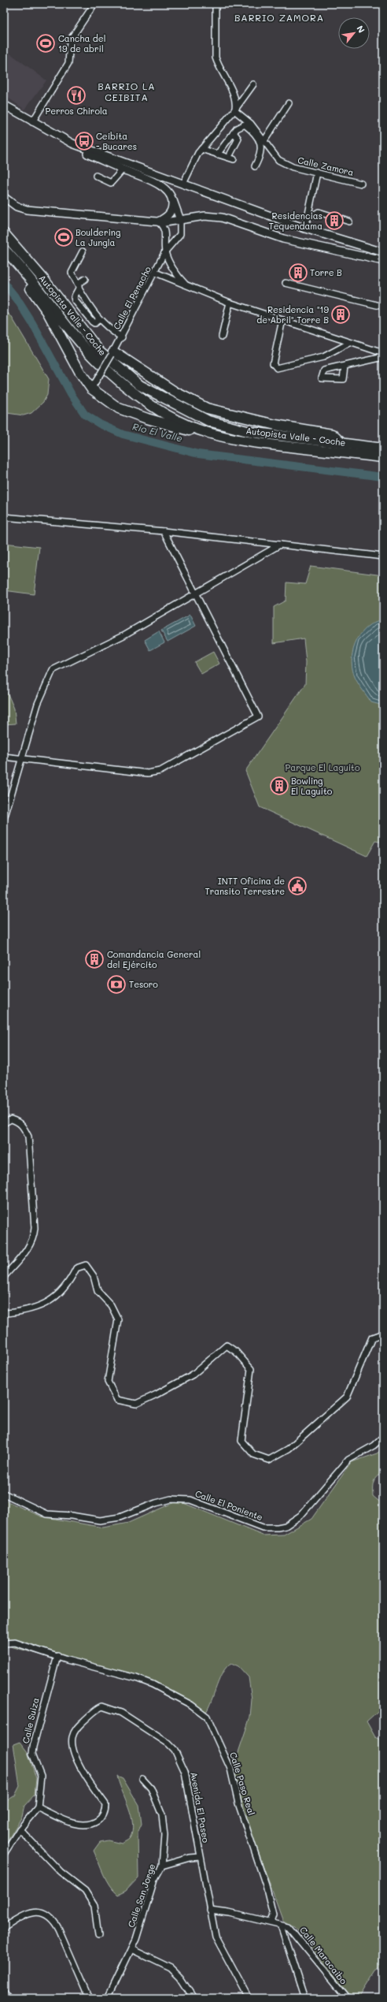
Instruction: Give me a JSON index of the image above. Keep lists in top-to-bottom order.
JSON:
{
  "streets": {
    "highway": ["Autopista Valle - Coche"],
    "street": [
      "Calle Zamora",
      "Calle El Penacho",
      "Calle El Poniente",
      "Calle Suiza",
      "Calle Paso Real",
      "Avenida El Paseo",
      "Calle San Jorge",
      "Calle Maracaibo"
    ]
  },
  "crossings": [
    ["Calle Suiza", "Calle Paso Real"],
    ["Calle Suiza", "Avenida El Paseo"],
    ["Calle Paso Real", "Calle Maracaibo"],
    ["Avenida El Paseo", "Calle Maracaibo"]
  ],
  "districts": ["BARRIO ZAMORA", "BARRIO LA CEIBITA"],
  "water": ["Río El Valle"],
  "parks": ["Parque El Laguito"],
  "places": {
    "sports": ["Cancha del 19 de abril", "Bouldering La Jungla"],
    "restaurant": ["Perros Chirola"],
    "bus stop": ["Ceibita - Bucares"],
    "building": [
      "Residencias Tequendama",
      "Torre B",
      "Residencia \"19 de Abril\" Torre B",
      "Bowling El Laguito",
      "Comandancia General del Ejército"
    ],
    "public building": ["INTT Oficina de Transito Terrestre"],
    "bank": ["Tesoro"]
  },
  "north": "top right"
}
